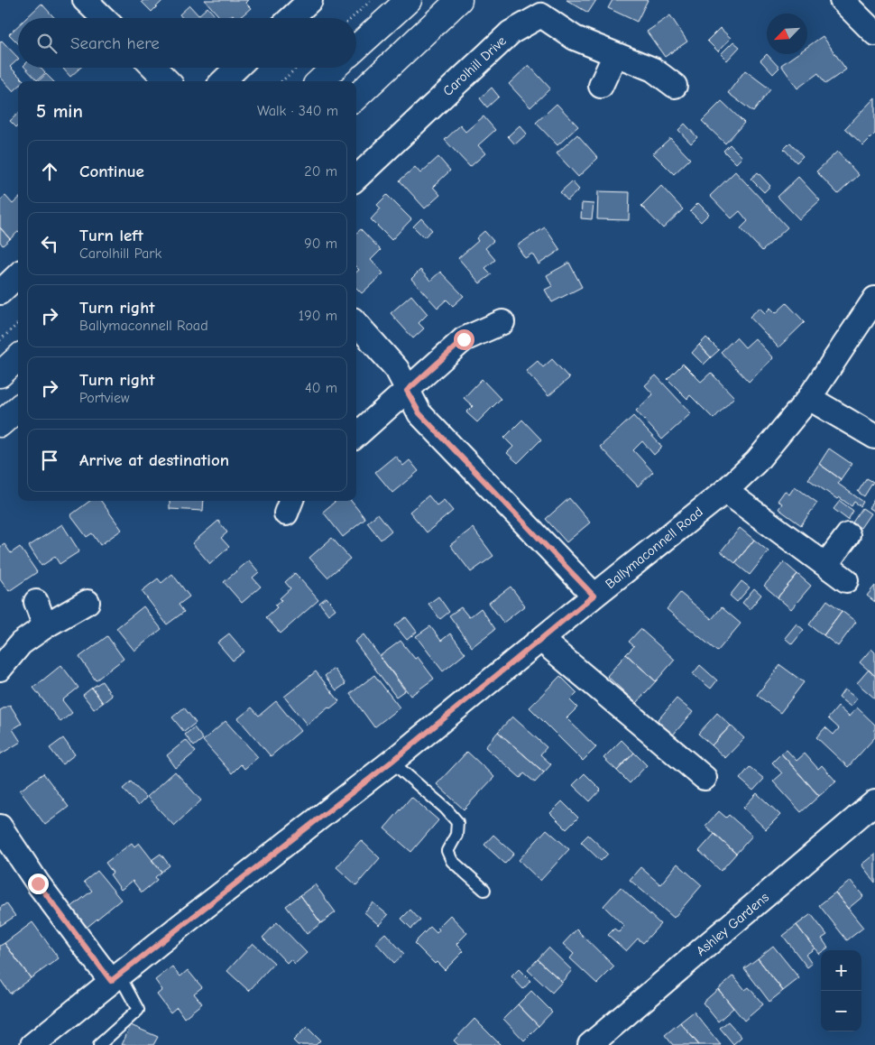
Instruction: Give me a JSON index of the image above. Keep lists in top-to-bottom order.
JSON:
{
  "streets": {
    "street": ["Carolhill Drive", "Ballymaconnell Road", "Ashley Gardens"]
  },
  "north": "bottom left",
  "page": {
    "search": "Search here",
    "heading": ["5 min", "Walk · 340 m"],
    "list": [
      ["Continue", "20 m"],
      ["Turn left", "Carolhill Park", "90 m"],
      ["Turn right", "Ballymaconnell Road", "190 m"],
      ["Turn right", "Portview", "40 m"],
      "Arrive at destination"
    ],
    "map_buttons": ["+", "−"]
  }
}
